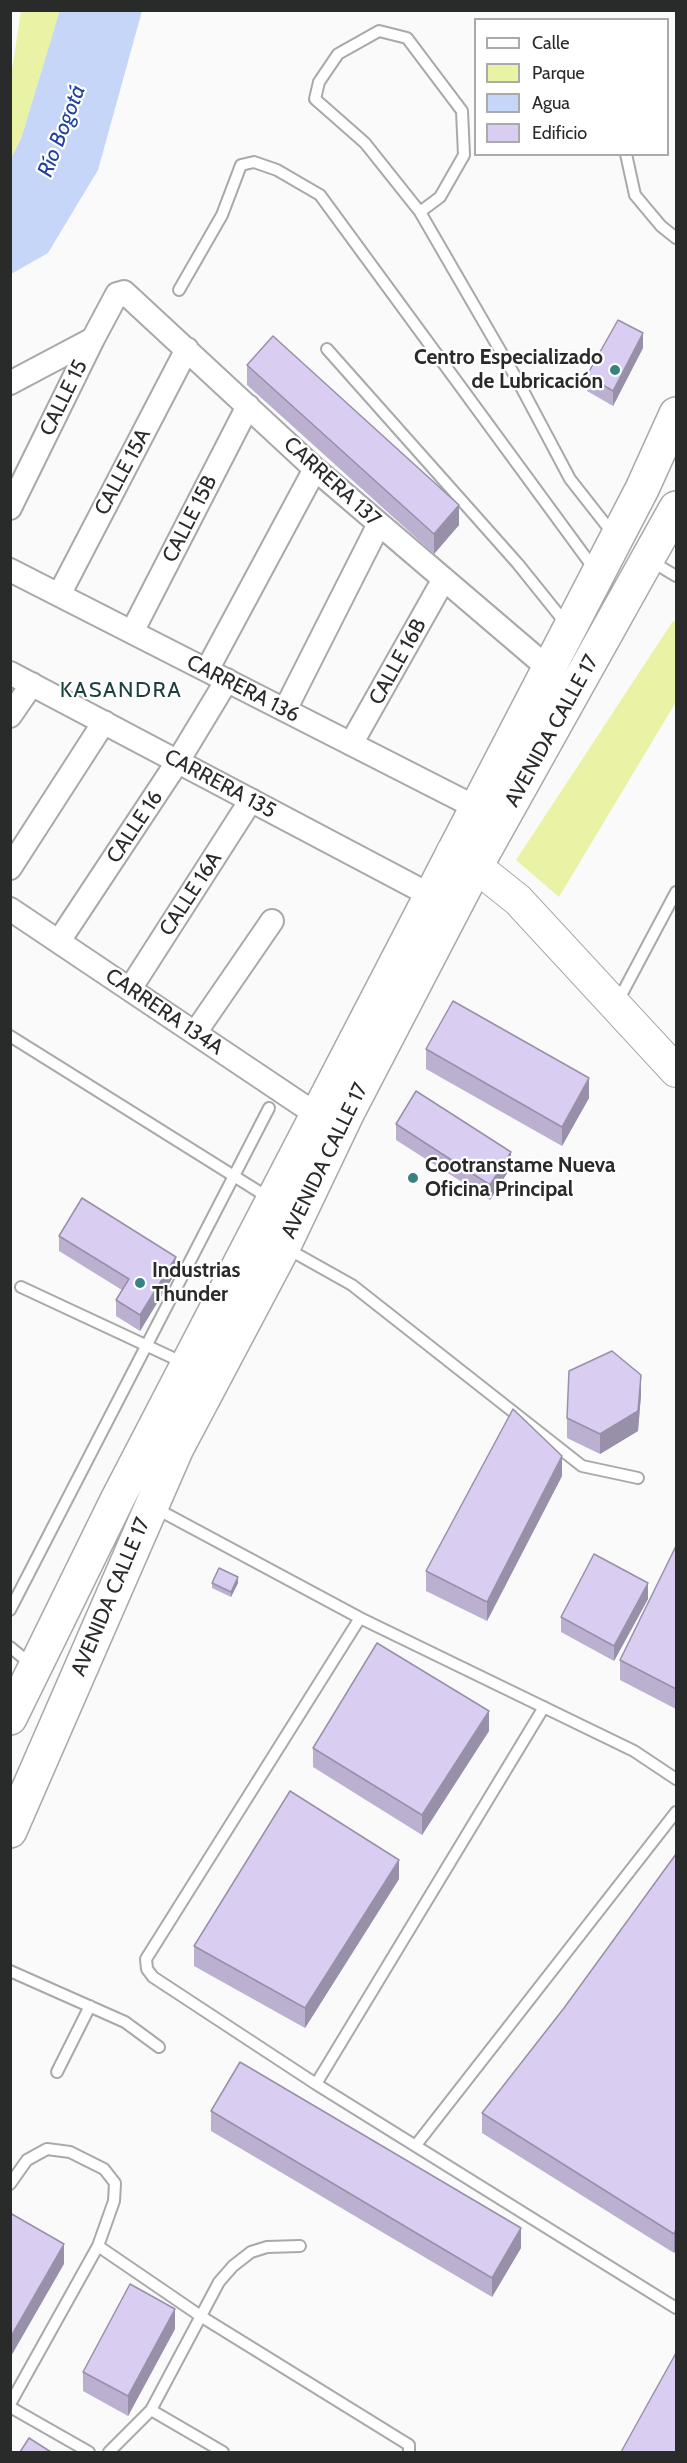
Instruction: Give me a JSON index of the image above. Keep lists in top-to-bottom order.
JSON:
{
  "streets": {
    "main road": ["AVENIDA CALLE 17"],
    "street": [
      "CALLE 15",
      "CALLE 15A",
      "CARRERA 137",
      "CALLE 15B",
      "CALLE 16B",
      "CARRERA 136",
      "CARRERA 135",
      "CALLE 16",
      "CALLE 16A",
      "CARRERA 134A"
    ]
  },
  "crossings": [
    ["CALLE 15", "CARRERA 137"],
    ["CALLE 15A", "CARRERA 137"],
    ["CALLE 15A", "CARRERA 136"],
    ["CARRERA 137", "CALLE 15B"],
    ["CARRERA 137", "CALLE 16B"],
    ["CARRERA 137", "AVENIDA CALLE 17"],
    ["CARRERA 137", "CALLE 16"],
    ["CALLE 15B", "CARRERA 136"],
    ["CALLE 16B", "CARRERA 136"],
    ["CARRERA 136", "AVENIDA CALLE 17"],
    ["CARRERA 136", "CALLE 16"],
    ["AVENIDA CALLE 17", "CARRERA 135"],
    ["AVENIDA CALLE 17", "CARRERA 134A"],
    ["CARRERA 135", "CALLE 16"],
    ["CARRERA 135", "CALLE 16A"],
    ["CALLE 16", "CARRERA 134A"],
    ["CALLE 16A", "CARRERA 134A"]
  ],
  "districts": ["KASANDRA"],
  "water": ["Río Bogotá"],
  "places": ["Centro Especializado de Lubricación", "Cootranstame Nueva Oficina Principal", "Industrias Thunder"],
  "legend": [
    "Calle",
    "Parque",
    "Agua",
    "Edificio"
  ]
}
